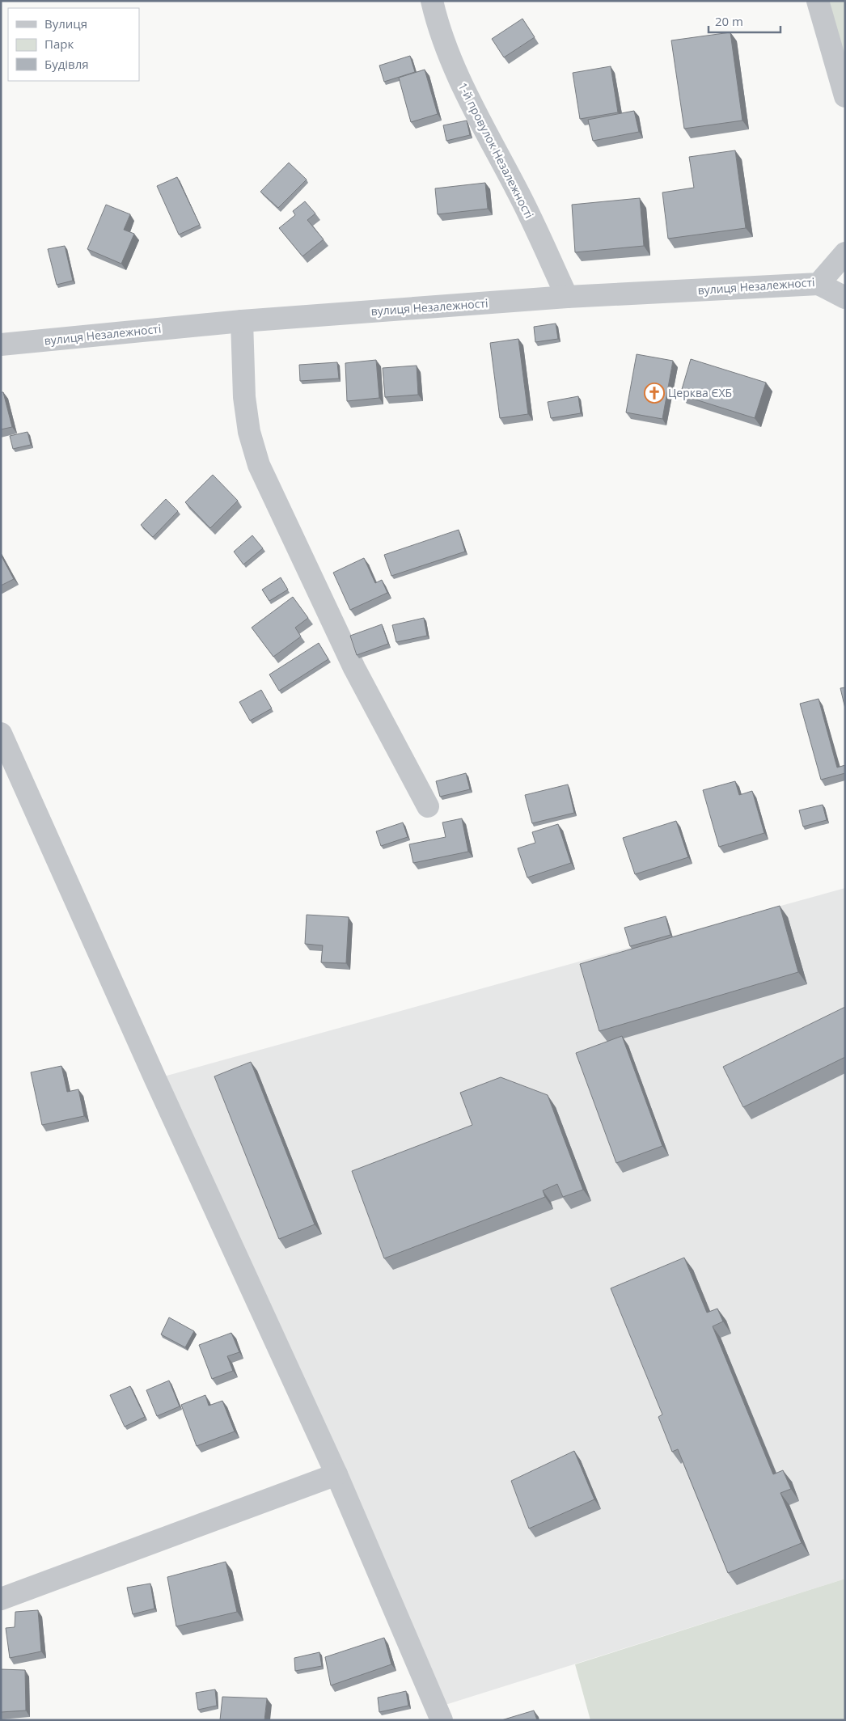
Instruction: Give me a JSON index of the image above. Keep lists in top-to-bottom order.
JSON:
{
  "streets": {
    "street": ["1-й провулок Незалежності", "вулиця Незалежності"]
  },
  "crossings": [
    ["1-й провулок Незалежності", "вулиця Незалежності"]
  ],
  "places": {
    "church": ["Церква ЄХБ"]
  },
  "legend": ["Вулиця", "Парк", "Будівля"],
  "scale_bar": "20 m"
}
